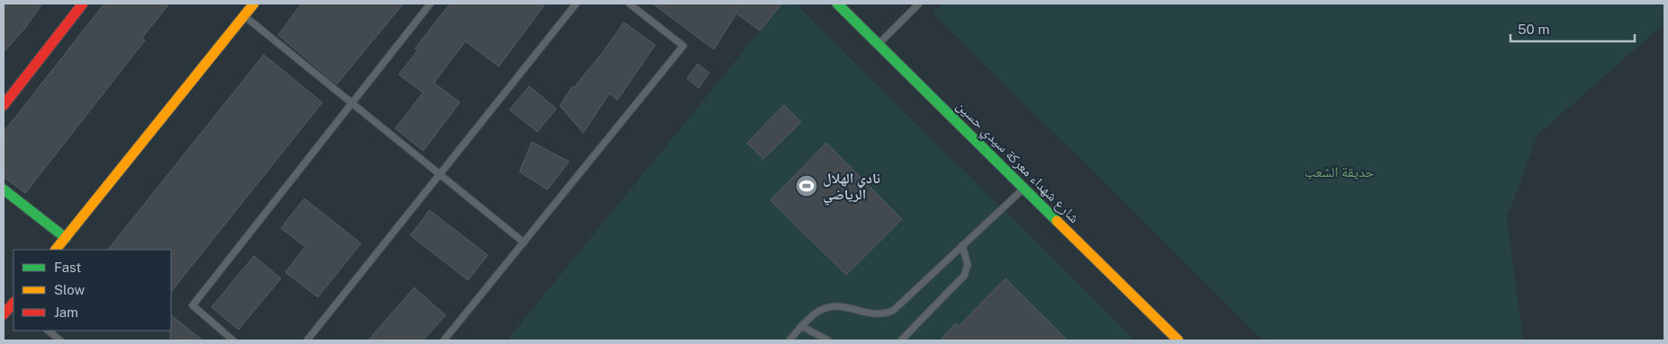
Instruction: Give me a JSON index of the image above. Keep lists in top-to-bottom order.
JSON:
{
  "streets": {
    "street": ["شارع شهداء معركة سيدي حسين"]
  },
  "parks": ["حديقة الشعب"],
  "places": {
    "sports": ["نادي الهلال الرياضي"]
  },
  "legend": ["Fast", "Slow", "Jam"],
  "scale_bar": "50 m"
}
